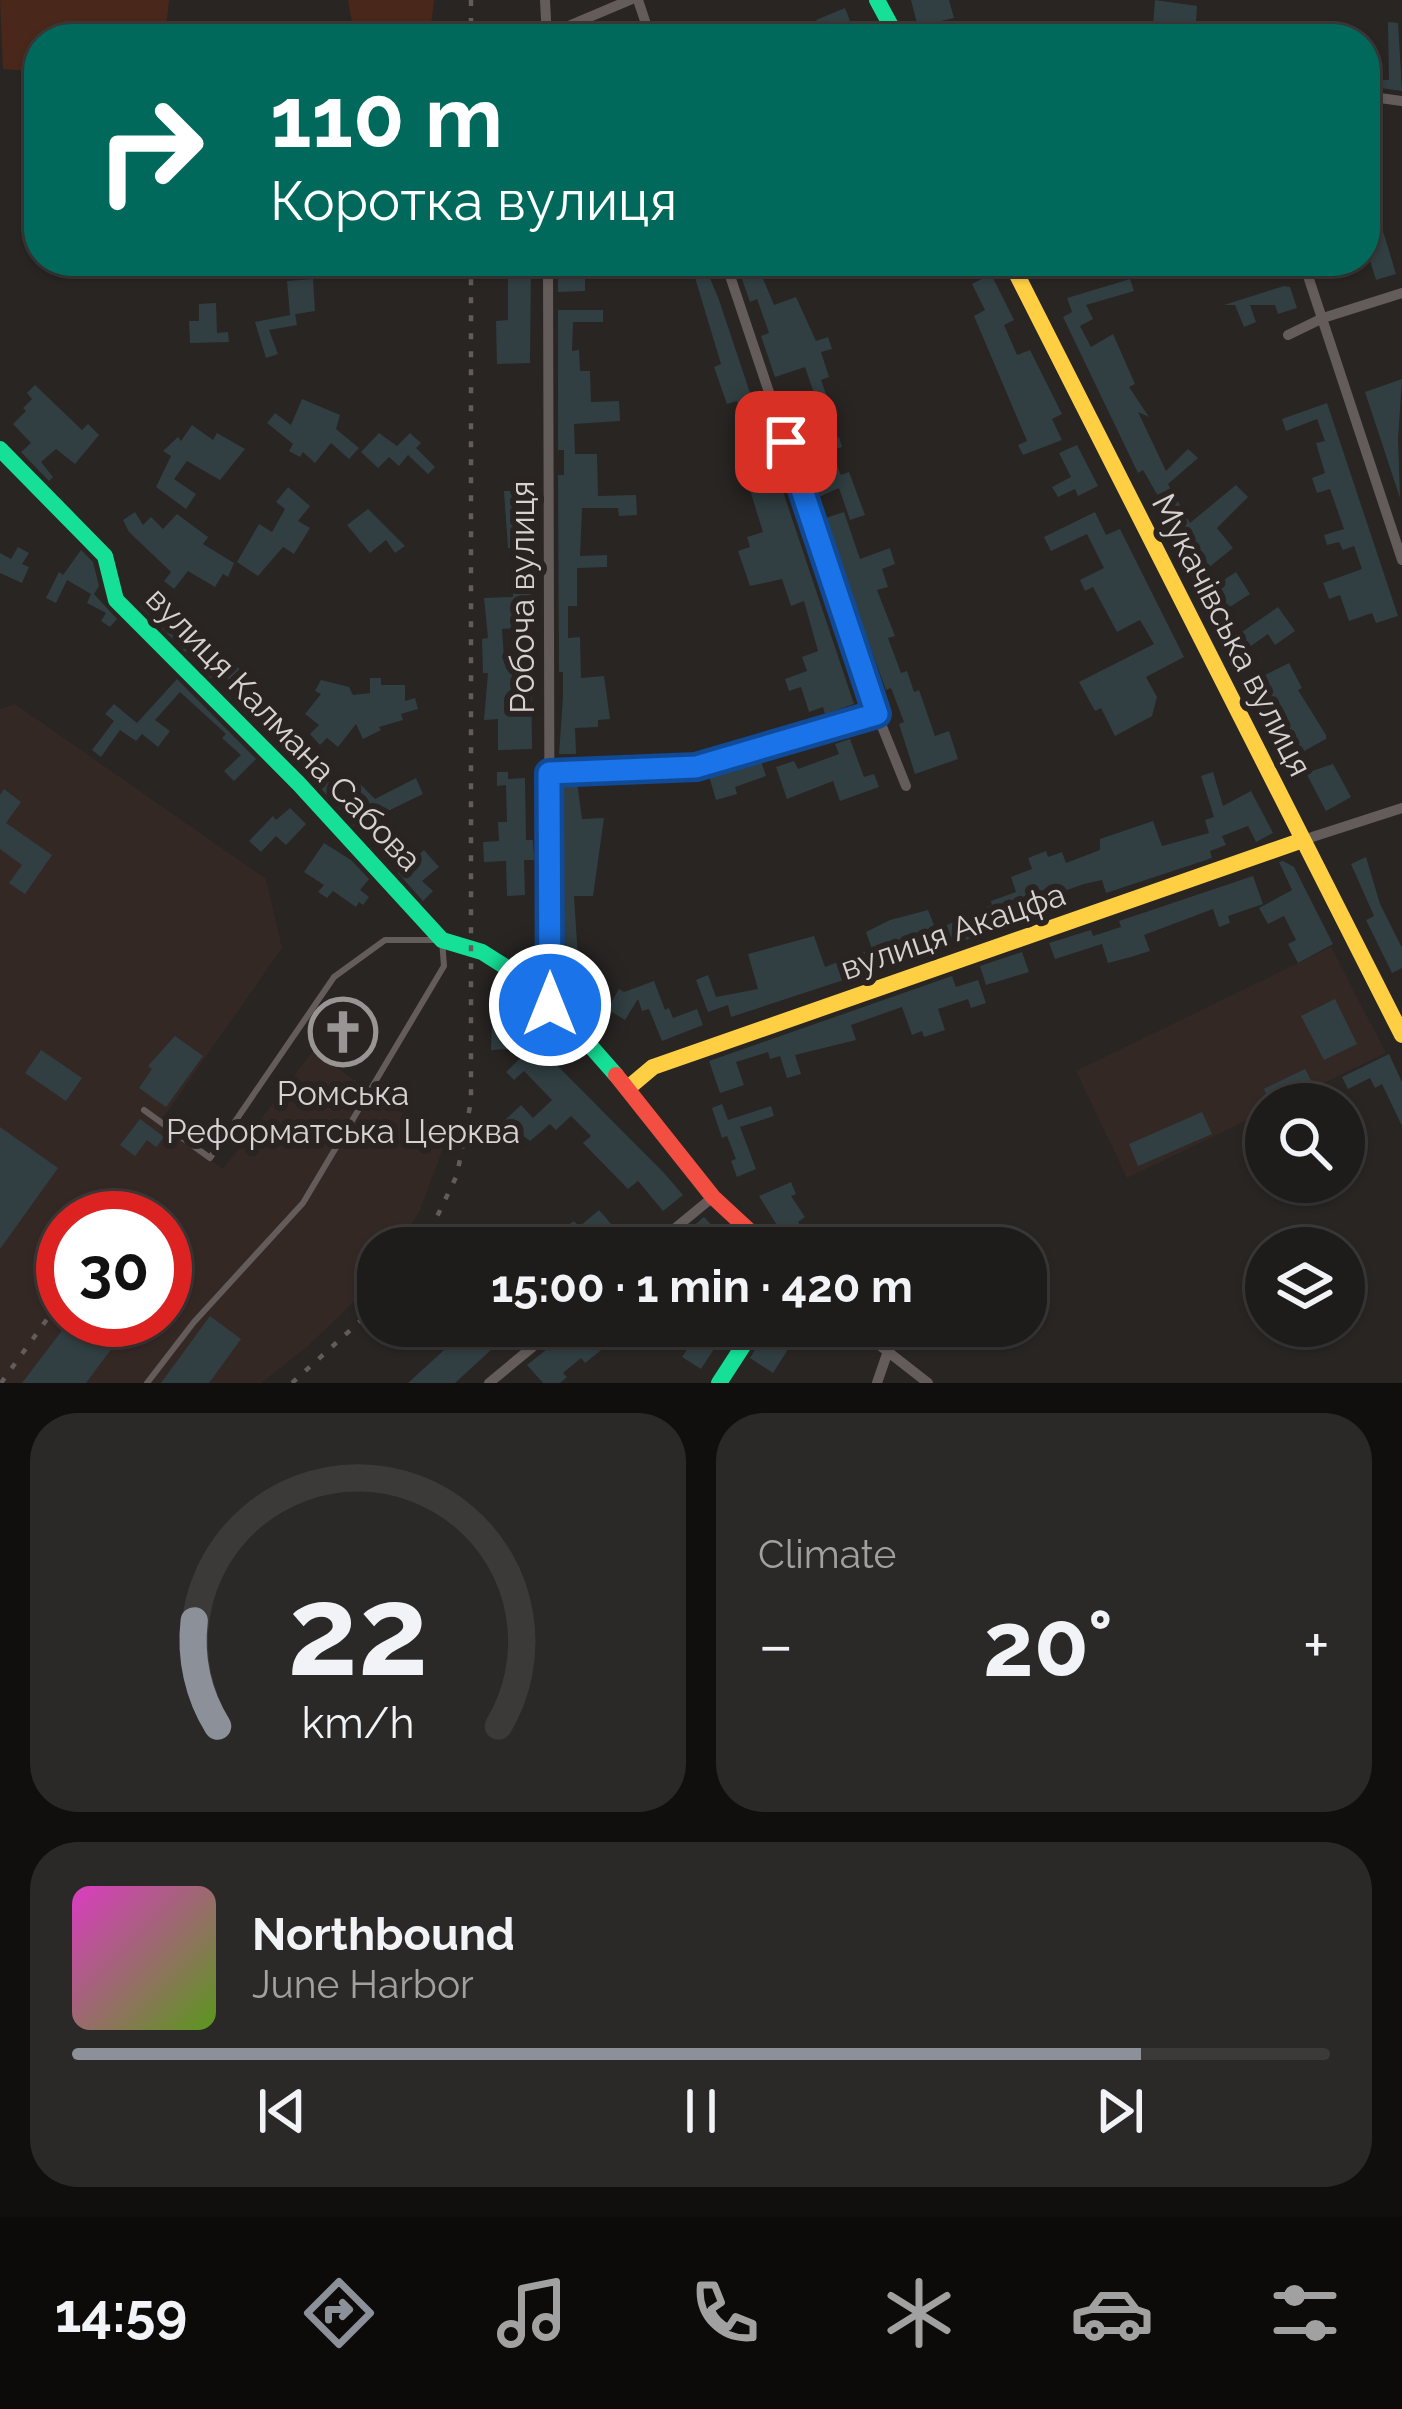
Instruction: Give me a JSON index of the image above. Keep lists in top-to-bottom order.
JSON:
{
  "streets": {
    "main road": ["Мукачівська вулиця", "вулиця Калмана Сабова", "вулиця Акацфа"],
    "street": ["Робоча вулиця"]
  },
  "crossings": [
    ["Мукачівська вулиця", "вулиця Акацфа"]
  ],
  "places": {
    "church": ["Ромська Реформатська Церква"]
  },
  "page": {
    "turn": ["110 m", "Коротка вулиця"],
    "limit": "30",
    "trip": "15:00 · 1 min · 420 m",
    "tile": "Climate",
    "heat": ["−", "20°", "+"],
    "song": ["Northbound", "June Harbor"],
    "tabs": "14:59",
    "gauge": ["22", "km/h"]
  }
}
